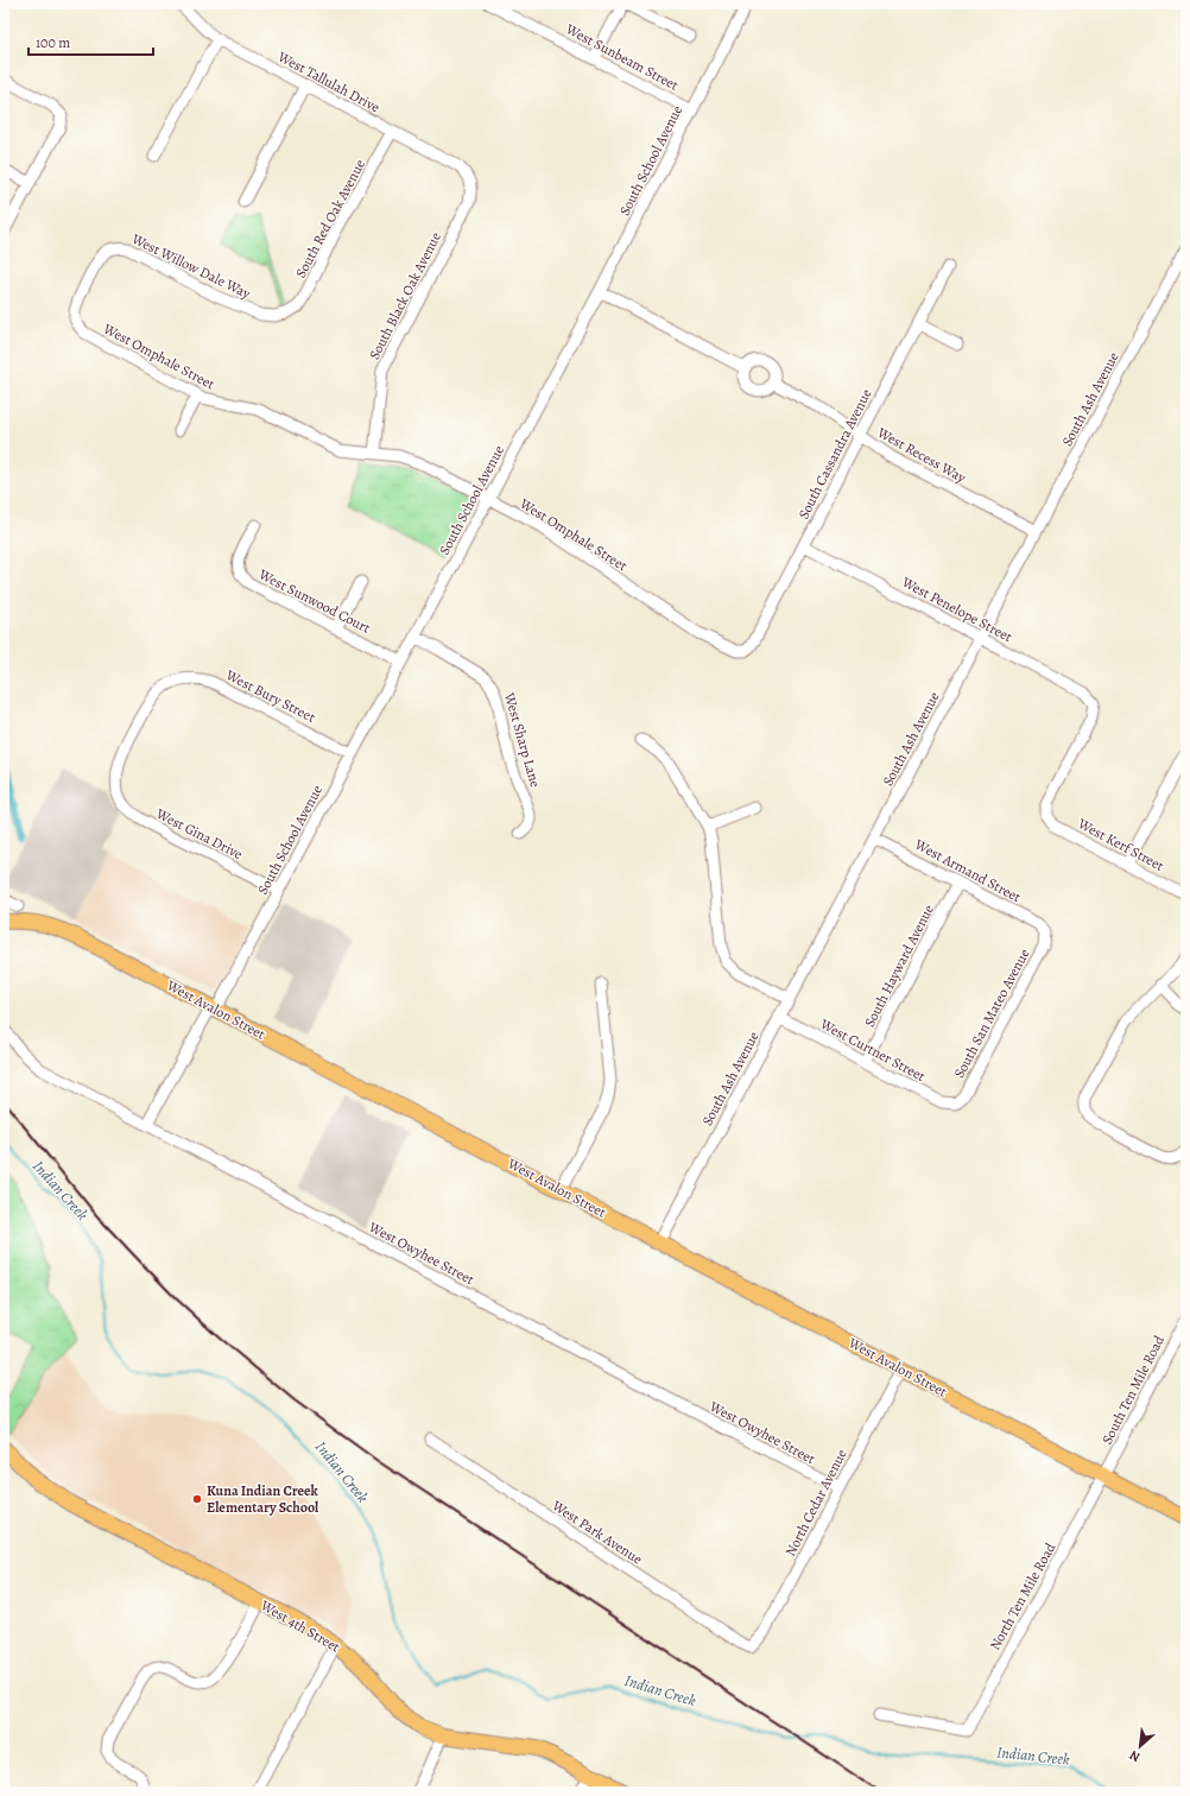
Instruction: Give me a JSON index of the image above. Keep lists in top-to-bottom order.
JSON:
{
  "streets": {
    "main road": ["West Avalon Street", "West 4th Street"],
    "street": [
      "West Sunbeam Street",
      "West Tallulah Drive",
      "South School Avenue",
      "South Red Oak Avenue",
      "West Willow Dale Way",
      "South Black Oak Avenue",
      "West Omphale Street",
      "South Ash Avenue",
      "South Cassandra Avenue",
      "West Recess Way",
      "West Sunwood Court",
      "West Penelope Street",
      "West Bury Street",
      "West Sharp Lane",
      "West Gina Drive",
      "West Kerf Street",
      "West Armand Street",
      "South Hayward Avenue",
      "South San Mateo Avenue",
      "West Curtner Street",
      "West Owyhee Street",
      "South Ten Mile Road",
      "North Cedar Avenue",
      "West Park Avenue",
      "North Ten Mile Road"
    ]
  },
  "crossings": [
    ["West Sunbeam Street", "South School Avenue"],
    ["West Tallulah Drive", "South Red Oak Avenue"],
    ["West Tallulah Drive", "South Black Oak Avenue"],
    ["South School Avenue", "West Omphale Street"],
    ["South School Avenue", "West Sunwood Court"],
    ["South School Avenue", "West Bury Street"],
    ["South School Avenue", "West Sharp Lane"],
    ["South School Avenue", "West Gina Drive"],
    ["South School Avenue", "West Avalon Street"],
    ["South School Avenue", "West Owyhee Street"],
    ["South Red Oak Avenue", "West Willow Dale Way"],
    ["West Willow Dale Way", "West Omphale Street"],
    ["South Black Oak Avenue", "West Omphale Street"],
    ["West Omphale Street", "South Cassandra Avenue"],
    ["South Ash Avenue", "West Recess Way"],
    ["South Ash Avenue", "West Penelope Street"],
    ["South Ash Avenue", "West Armand Street"],
    ["South Ash Avenue", "West Avalon Street"],
    ["South Ash Avenue", "West Curtner Street"],
    ["South Cassandra Avenue", "West Recess Way"],
    ["South Cassandra Avenue", "West Penelope Street"],
    ["West Penelope Street", "West Kerf Street"],
    ["West Bury Street", "West Gina Drive"],
    ["West Armand Street", "South Hayward Avenue"],
    ["West Armand Street", "South San Mateo Avenue"],
    ["South Hayward Avenue", "West Curtner Street"],
    ["West Avalon Street", "South Ten Mile Road"],
    ["West Avalon Street", "North Cedar Avenue"],
    ["West Avalon Street", "North Ten Mile Road"],
    ["South San Mateo Avenue", "West Curtner Street"],
    ["West Owyhee Street", "North Cedar Avenue"],
    ["South Ten Mile Road", "North Ten Mile Road"],
    ["North Cedar Avenue", "West Park Avenue"]
  ],
  "water": ["Indian Creek"],
  "places": ["Kuna Indian Creek Elementary School"],
  "scale_bar": "100 m",
  "north": "bottom left"
}
